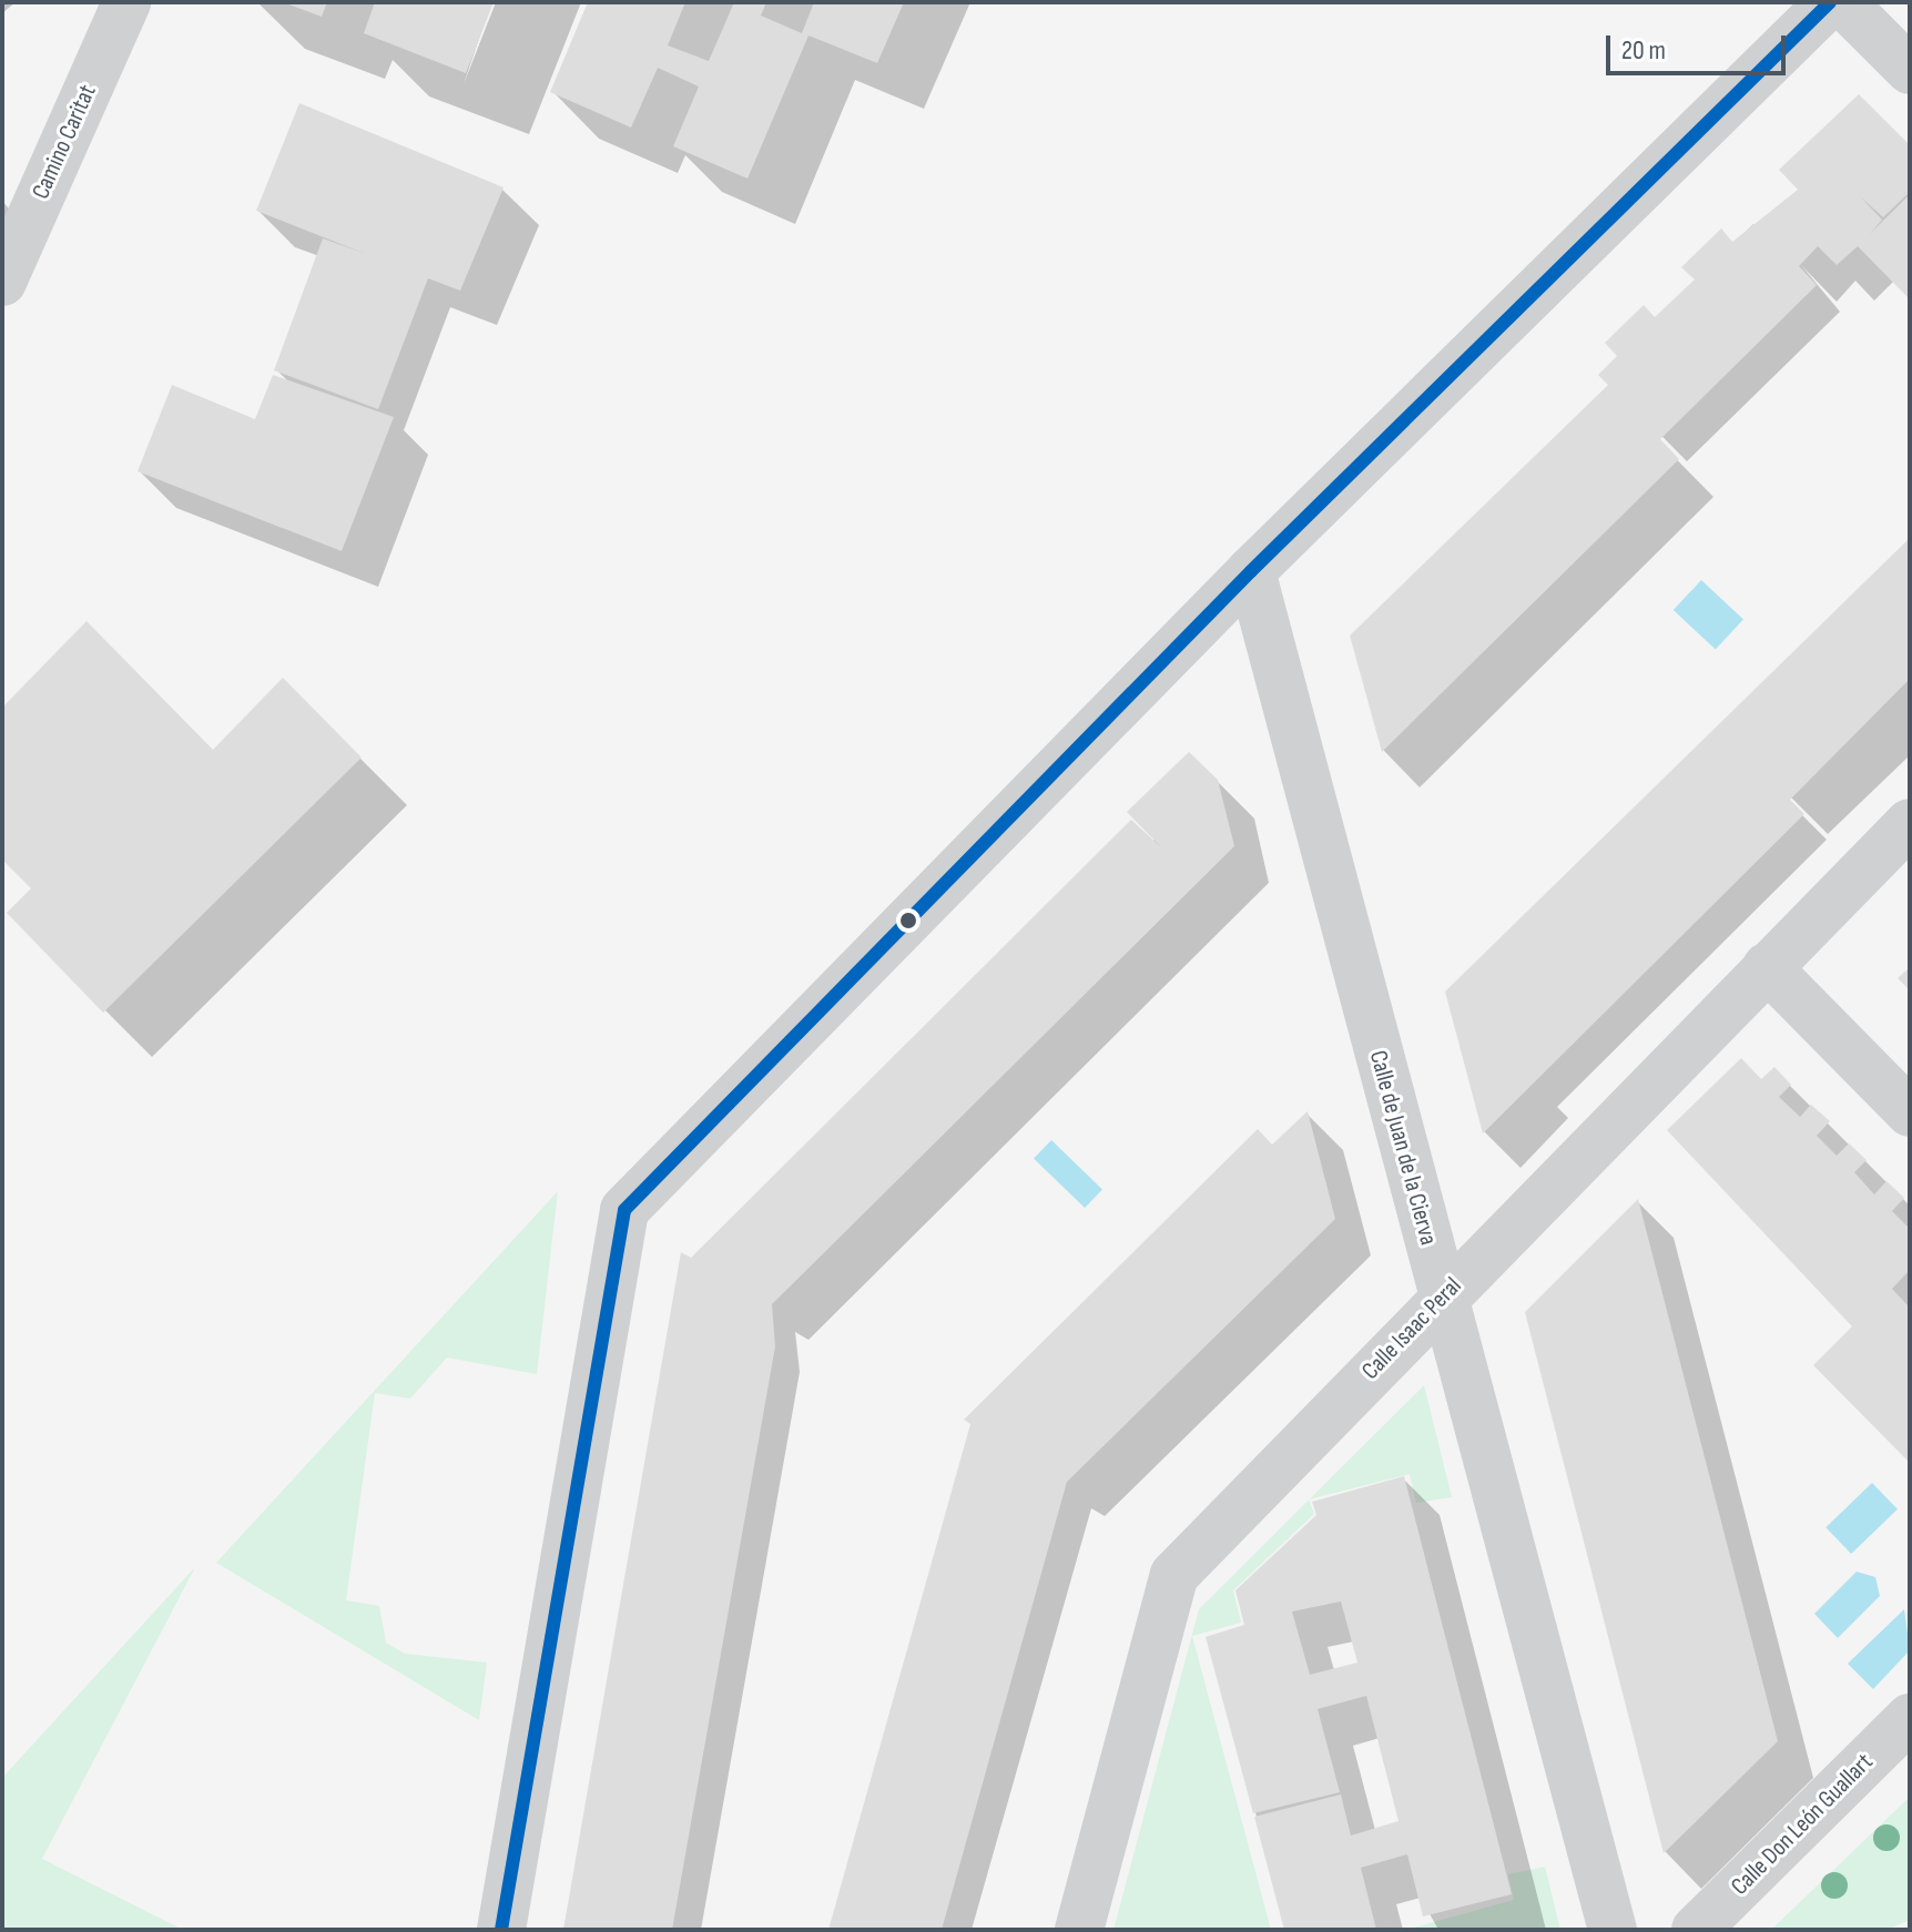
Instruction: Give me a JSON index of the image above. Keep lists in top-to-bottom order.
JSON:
{
  "streets": {
    "street": [
      "Camino Caritat",
      "Calle de Juan de la Cierva",
      "Calle Isaac Peral",
      "Calle Don León Guallart"
    ]
  },
  "crossings": [
    ["Calle de Juan de la Cierva", "Calle Isaac Peral"]
  ],
  "scale_bar": "20 m"
}
